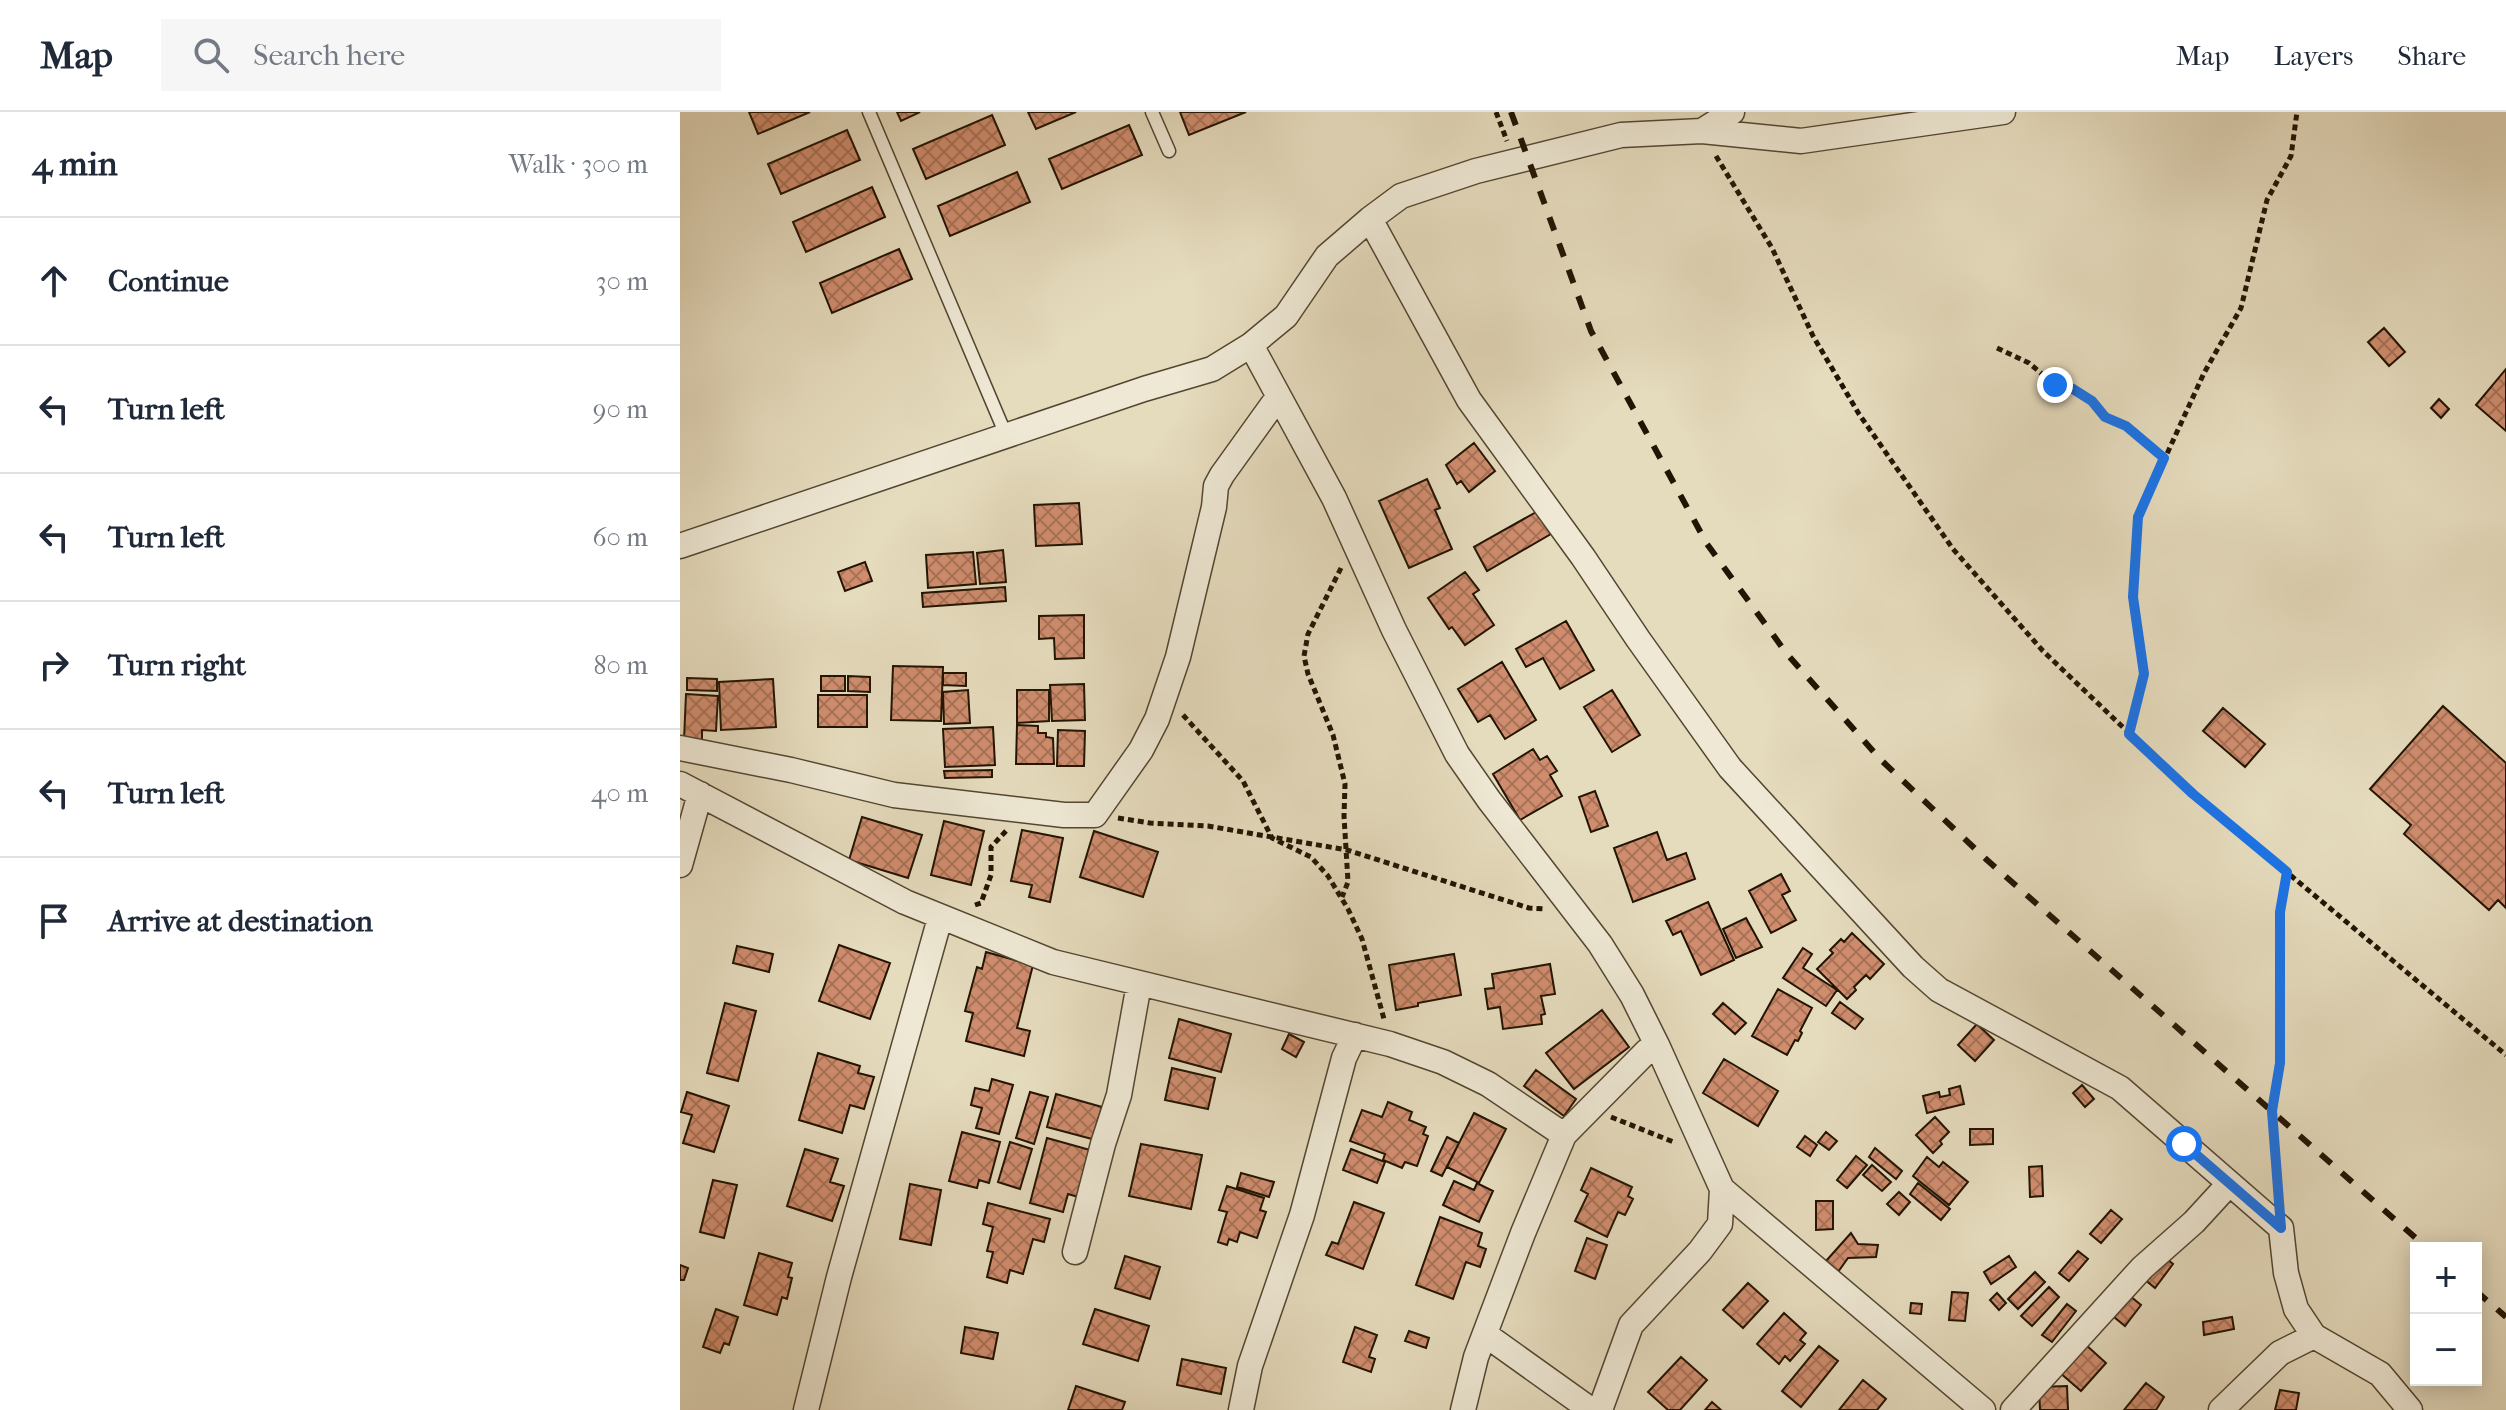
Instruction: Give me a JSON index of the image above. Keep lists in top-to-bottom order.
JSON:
{
  "page": {
    "header": "Map",
    "search": "Search here",
    "nav": ["Map", "Layers", "Share"],
    "heading": ["4 min", "Walk · 300 m"],
    "list": [
      ["Continue", "30 m"],
      ["Turn left", "90 m"],
      ["Turn left", "60 m"],
      ["Turn right", "80 m"],
      ["Turn left", "40 m"],
      "Arrive at destination"
    ],
    "map_buttons": ["+", "−"]
  }
}
